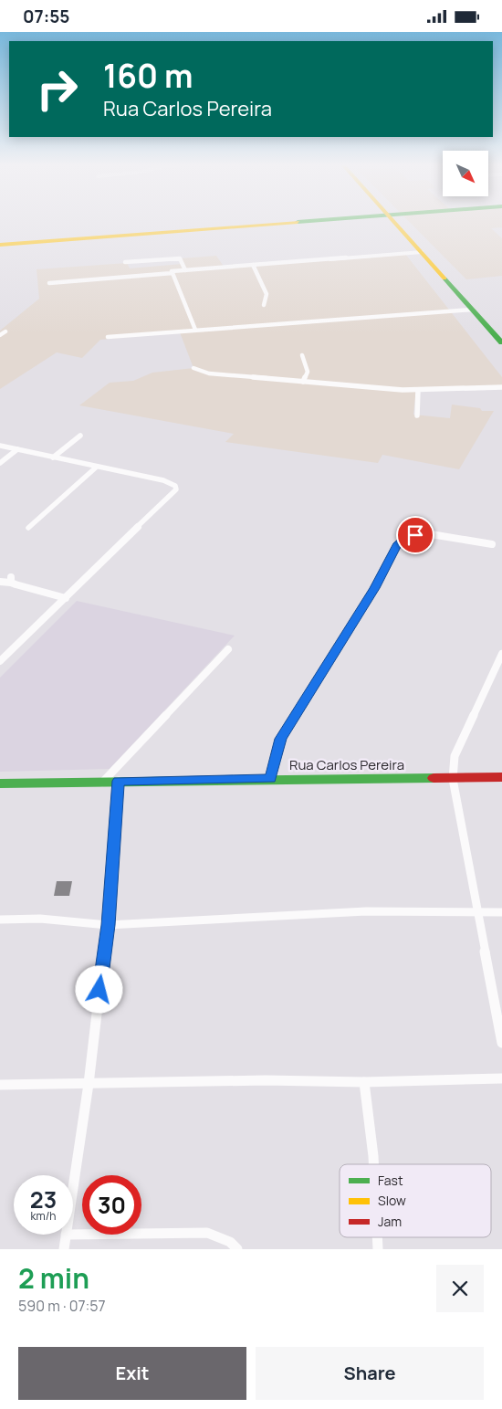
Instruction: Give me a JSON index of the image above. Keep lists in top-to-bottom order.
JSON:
{
  "streets": {
    "main road": ["Rua Carlos Pereira"]
  },
  "legend": ["Fast", "Slow", "Jam"],
  "north": "bottom right",
  "page": {
    "status": "07:55",
    "turn": ["160 m", "Rua Carlos Pereira"],
    "speed": "23 km/h",
    "limit": "30",
    "heading": ["2 min", "590 m · 07:57"],
    "buttons": ["Exit", "Share"]
  }
}
